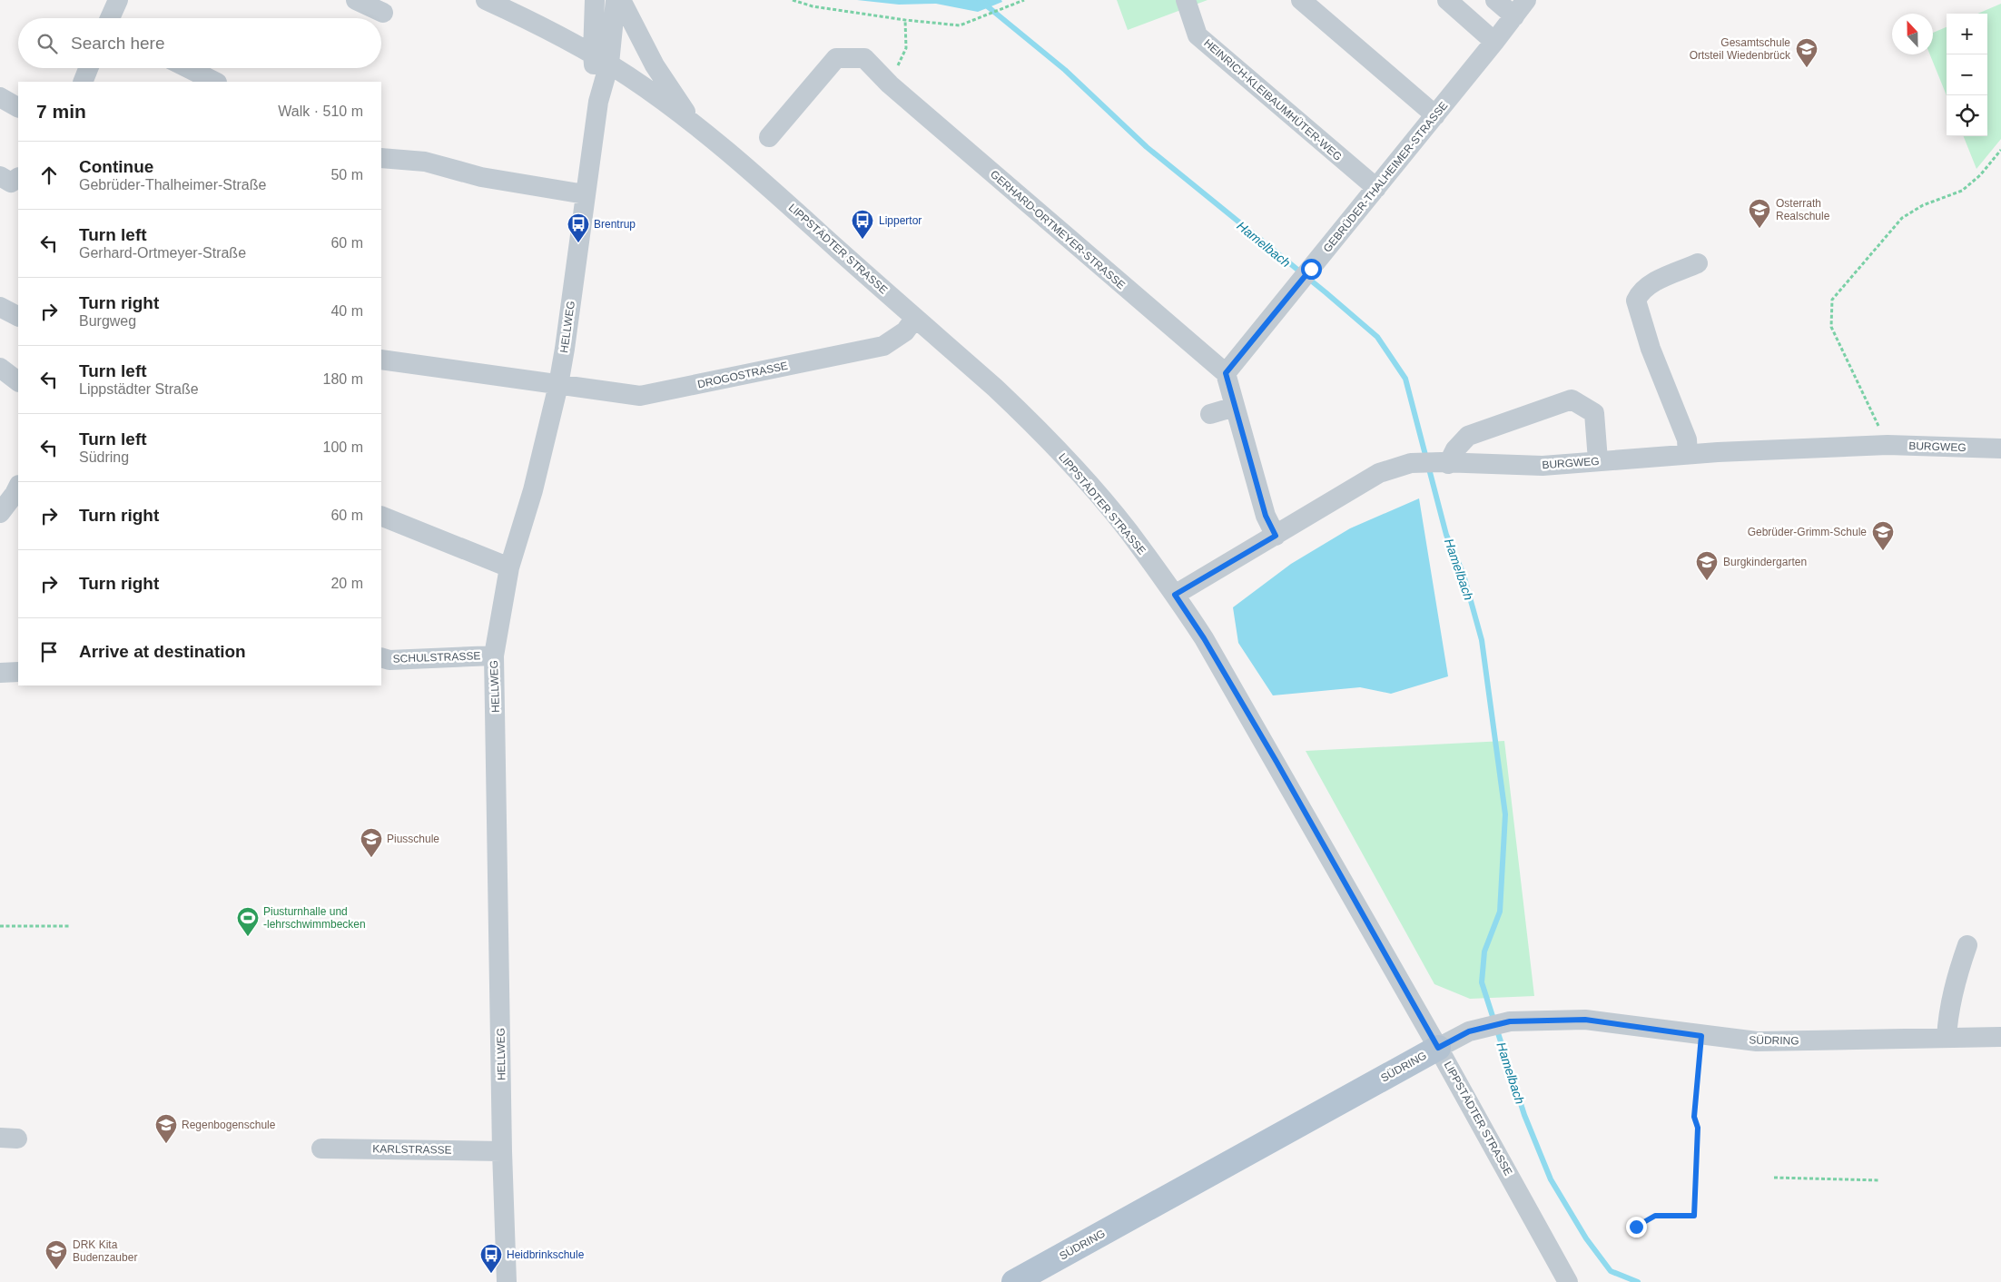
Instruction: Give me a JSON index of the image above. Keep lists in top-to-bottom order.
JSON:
{
  "streets": {
    "main road": ["SÜDRING"],
    "street": [
      "HEINRICH-KLEIBAUMHÜTER-WEG",
      "GEBRÜDER-THALHEIMER-STRASSE",
      "GERHARD-ORTMEYER-STRASSE",
      "LIPPSTÄDTER STRASSE",
      "HELLWEG",
      "DROGOSTRASSE",
      "BURGWEG",
      "SCHULSTRASSE",
      "KARLSTRASSE"
    ]
  },
  "crossings": [
    ["HEINRICH-KLEIBAUMHÜTER-WEG", "GEBRÜDER-THALHEIMER-STRASSE"],
    ["GEBRÜDER-THALHEIMER-STRASSE", "GERHARD-ORTMEYER-STRASSE"],
    ["LIPPSTÄDTER STRASSE", "HELLWEG"],
    ["LIPPSTÄDTER STRASSE", "DROGOSTRASSE"],
    ["LIPPSTÄDTER STRASSE", "BURGWEG"],
    ["LIPPSTÄDTER STRASSE", "SÜDRING"],
    ["HELLWEG", "DROGOSTRASSE"],
    ["HELLWEG", "SCHULSTRASSE"],
    ["HELLWEG", "KARLSTRASSE"]
  ],
  "water": ["Hamelbach"],
  "places": {
    "school or university": [
      "Gesamtschule Ortsteil Wiedenbrück",
      "Osterrath Realschule",
      "Gebrüder-Grimm-Schule",
      "Burgkindergarten",
      "Piusschule",
      "Regenbogenschule",
      "DRK Kita Budenzauber"
    ],
    "bus stop": ["Lippertor", "Brentrup", "Heidbrinkschule"],
    "sports": ["Piusturnhalle und -lehrschwimmbecken"]
  },
  "north": "top",
  "page": {
    "map_buttons": ["+", "−"],
    "search": "Search here",
    "heading": ["7 min", "Walk · 510 m"],
    "list": [
      ["Continue", "Gebrüder-Thalheimer-Straße", "50 m"],
      ["Turn left", "Gerhard-Ortmeyer-Straße", "60 m"],
      ["Turn right", "Burgweg", "40 m"],
      ["Turn left", "Lippstädter Straße", "180 m"],
      ["Turn left", "Südring", "100 m"],
      ["Turn right", "60 m"],
      ["Turn right", "20 m"],
      "Arrive at destination"
    ]
  }
}
